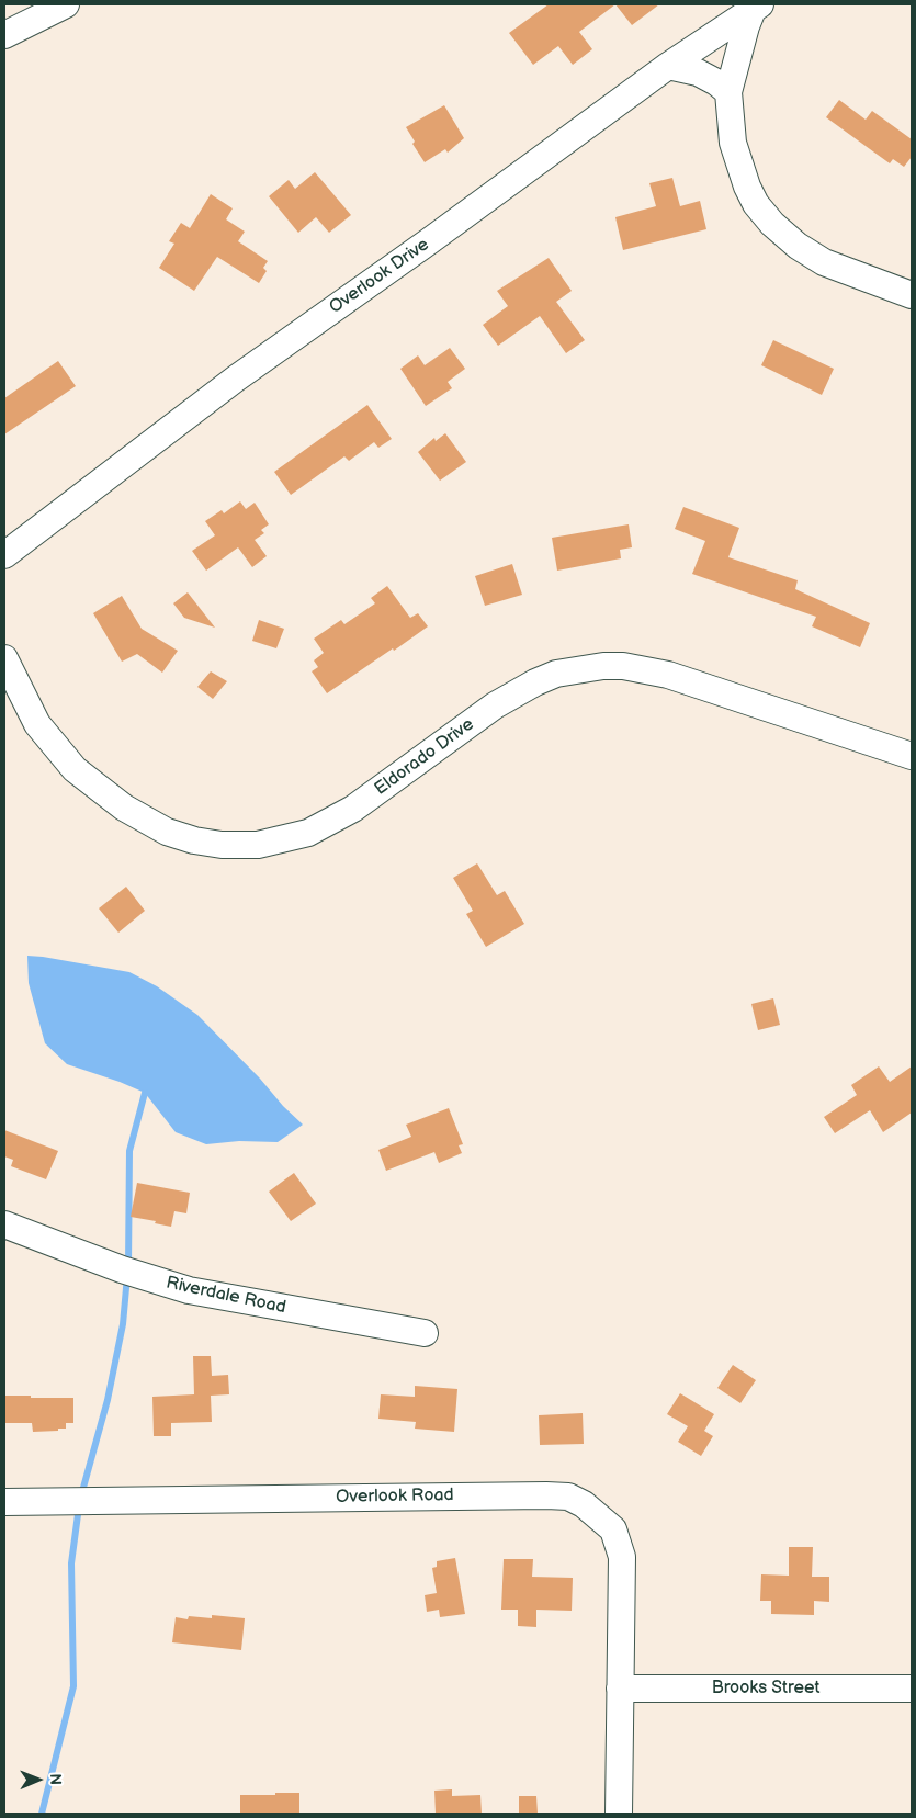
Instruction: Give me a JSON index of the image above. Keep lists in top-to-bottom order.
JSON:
{
  "streets": {
    "street": [
      "Overlook Drive",
      "Eldorado Drive",
      "Riverdale Road",
      "Overlook Road",
      "Brooks Street"
    ]
  },
  "crossings": [
    ["Overlook Road", "Brooks Street"]
  ],
  "north": "right"
}
